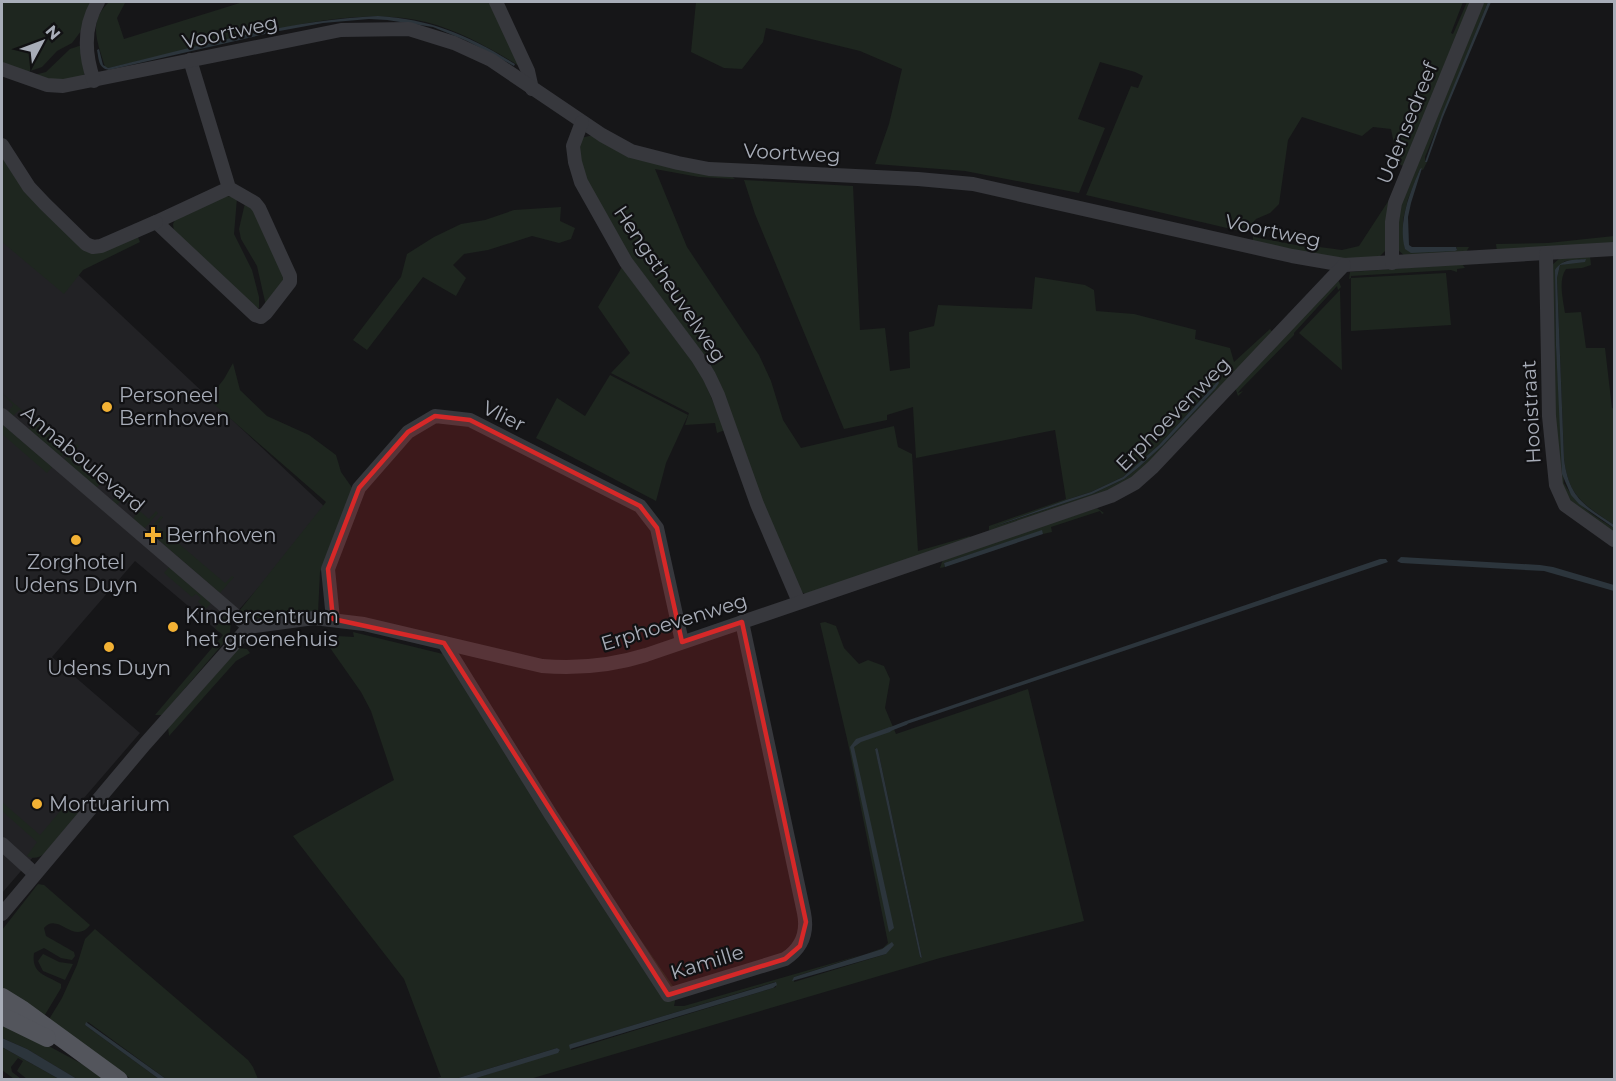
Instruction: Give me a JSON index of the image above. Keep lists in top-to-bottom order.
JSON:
{
  "streets": {
    "street": [
      "Voortweg",
      "Udensedreef",
      "Hengstheuvelweg",
      "Hooistraat",
      "Erphoevenweg",
      "Vlier",
      "Annaboulevard",
      "Kamille"
    ]
  },
  "crossings": [
    ["Voortweg", "Udensedreef"],
    ["Voortweg", "Hengstheuvelweg"],
    ["Voortweg", "Hooistraat"],
    ["Voortweg", "Erphoevenweg"],
    ["Hengstheuvelweg", "Erphoevenweg"],
    ["Erphoevenweg", "Vlier"],
    ["Erphoevenweg", "Annaboulevard"],
    ["Erphoevenweg", "Kamille"]
  ],
  "places": {
    "other": [
      "Personeel Bernhoven",
      "Zorghotel Udens Duyn",
      "Kindercentrum het groenehuis",
      "Udens Duyn",
      "Mortuarium"
    ],
    "health": ["Bernhoven"]
  },
  "north": "top right"
}
